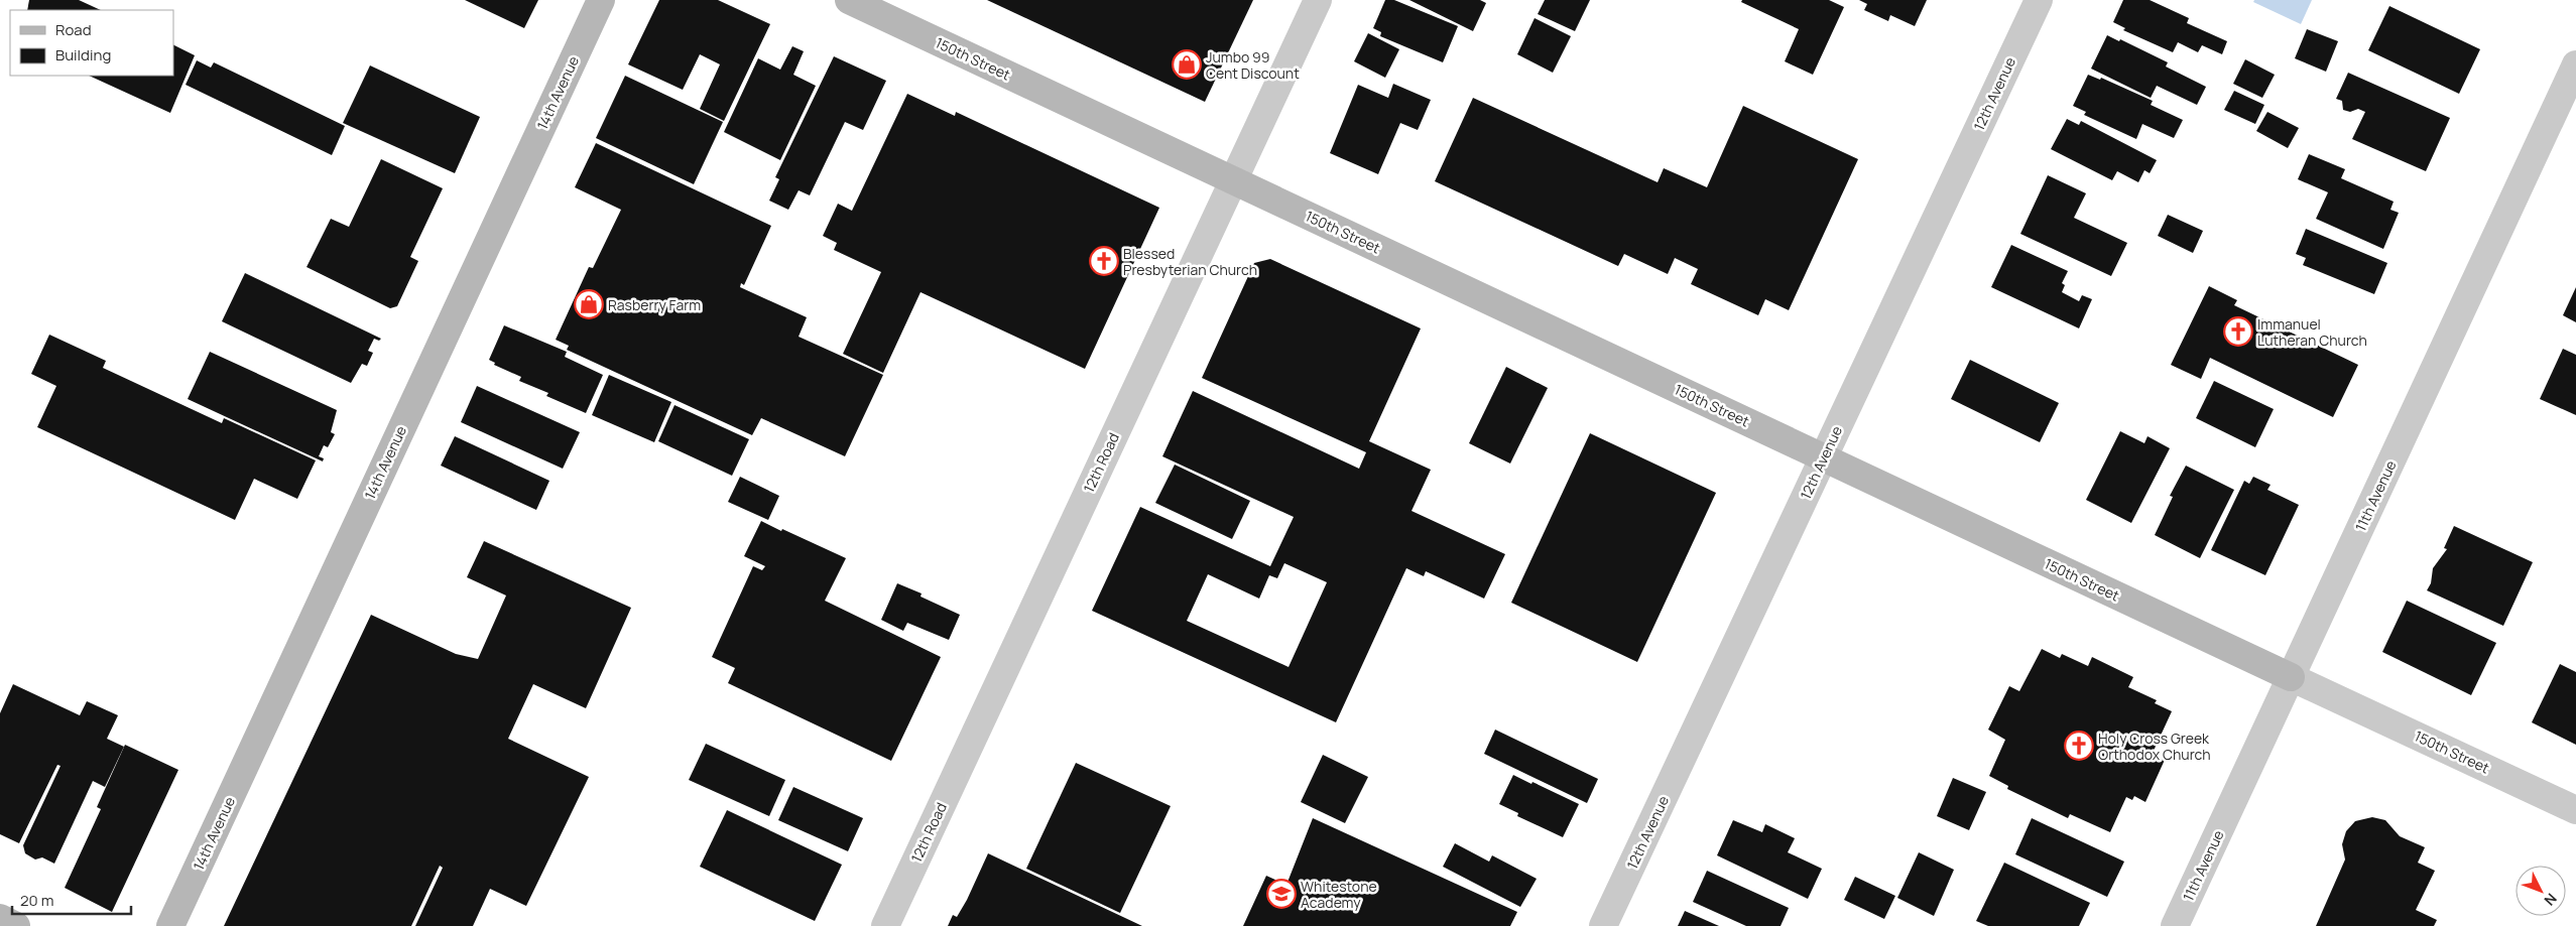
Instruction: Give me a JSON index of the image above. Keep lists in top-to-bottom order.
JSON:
{
  "streets": {
    "street": [
      "150th Street",
      "14th Avenue",
      "12th Avenue",
      "12th Road",
      "11th Avenue"
    ]
  },
  "crossings": [
    ["150th Street", "12th Avenue"],
    ["150th Street", "12th Road"],
    ["150th Street", "11th Avenue"]
  ],
  "places": {
    "shop": ["Jumbo 99 Cent Discount", "Rasberry Farm"],
    "church": ["Blessed Presbyterian Church", "Immanuel Lutheran Church", "Holy Cross Greek Orthodox Church"],
    "school or university": ["Whitestone Academy"]
  },
  "legend": ["Road", "Building"],
  "scale_bar": "20 m",
  "north": "bottom right"
}
